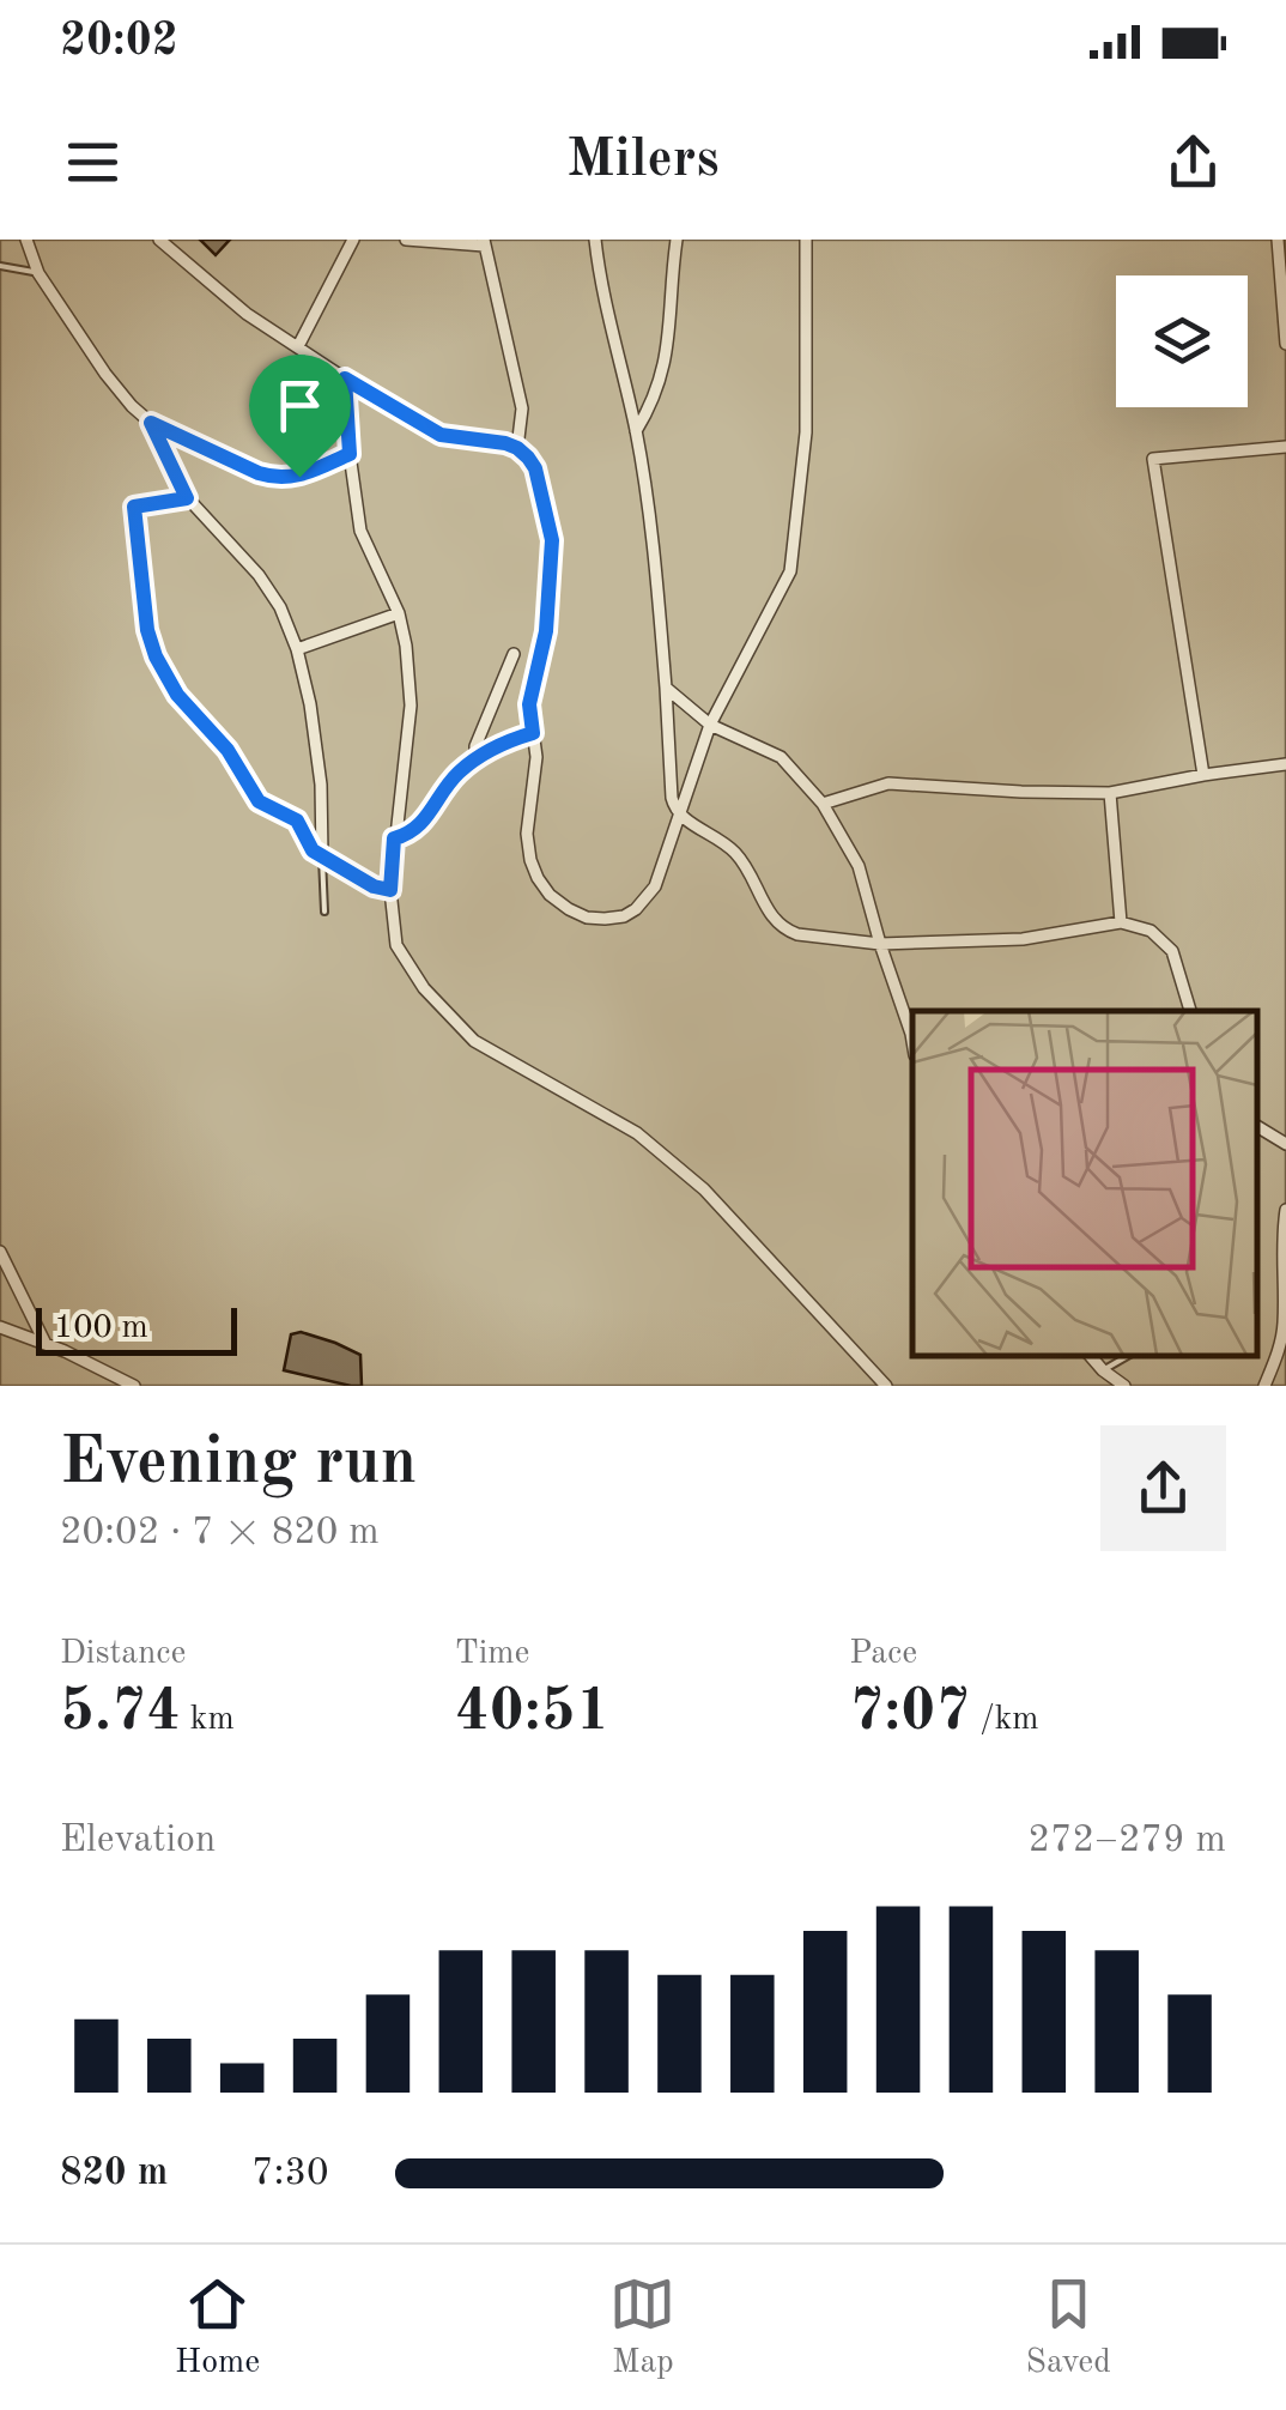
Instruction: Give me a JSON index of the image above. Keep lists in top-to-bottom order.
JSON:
{
  "scale_bar": "100 m",
  "page": {
    "status": "20:02",
    "header": "Milers",
    "scale": "100 m",
    "heading": ["Evening run", "20:02 · 7 × 820 m"],
    "stats": [
      ["Distance", "5.74 km"],
      ["Time", "40:51"],
      ["Pace", "7:07 /km"]
    ],
    "chart": ["Elevation", "272–279 m"],
    "list": [
      {
        "name": "820 m",
        "note": "7:30"
      }
    ],
    "tabs": ["Home", "Map", "Saved"]
  }
}
